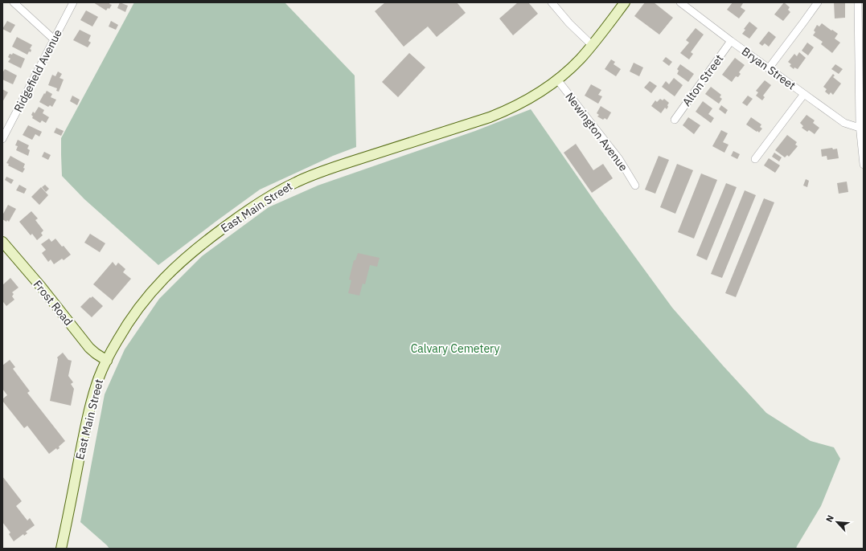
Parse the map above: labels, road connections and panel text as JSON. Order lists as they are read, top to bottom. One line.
{"streets":{"main road":["East Main Street","Frost Road"],"street":["Bryan Street","Ridgefield Avenue","Alton Street","Newington Avenue"]},"crossings":[["Bryan Street","Alton Street"],["Newington Avenue","East Main Street"],["East Main Street","Frost Road"]],"parks":["Calvary Cemetery"],"north":"top left"}
